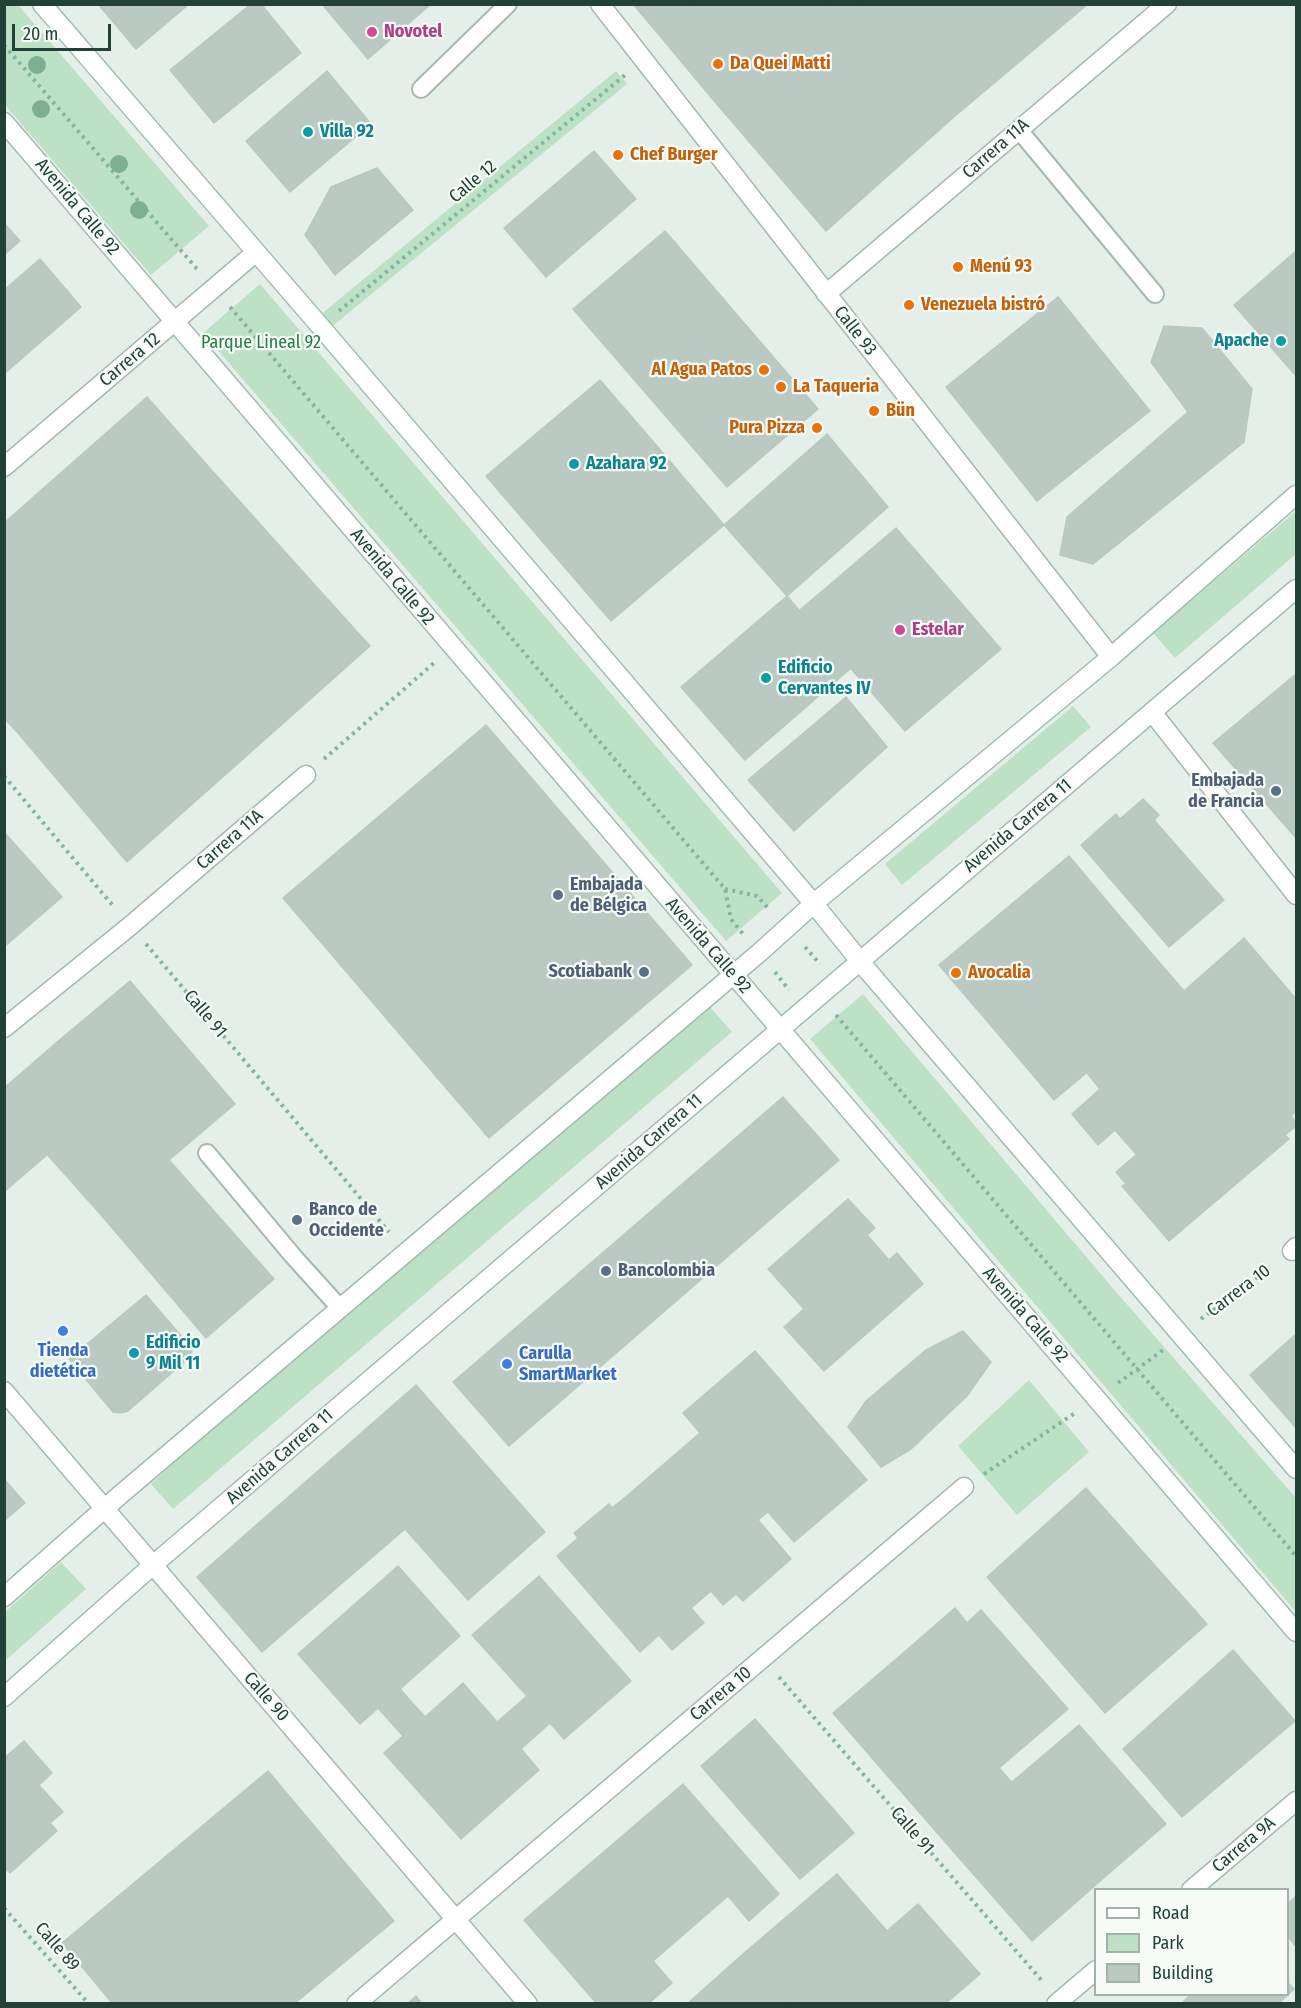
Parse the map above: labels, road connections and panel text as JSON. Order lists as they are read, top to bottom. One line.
{"streets":{"main road":["Carrera 11A","Avenida Calle 92","Calle 93","Carrera 12","Avenida Carrera 11","Carrera 10","Calle 90","Carrera 9A"],"path":["Calle 12","Calle 91","Calle 89"]},"crossings":[["Carrera 11A","Calle 93"],["Carrera 11A","Calle 91"],["Calle 12","Calle 93"],["Avenida Calle 92","Carrera 12"],["Avenida Calle 92","Avenida Carrera 11"],["Avenida Carrera 11","Calle 90"],["Calle 91","Carrera 10"],["Carrera 10","Calle 90"]],"parks":["Parque Lineal 92"],"places":["Novotel","Da Quei Matti","Villa 92","Chef Burger","Menú 93","Venezuela bistró","Apache","Al Agua Patos","La Taqueria","Bün","Pura Pizza","Azahara 92","Estelar","Edificio Cervantes IV","Embajada de Francia","Embajada de Bélgica","Scotiabank","Avocalia","Banco de Occidente","Bancolombia","Tienda dietética","Edificio 9 Mil 11","Carulla SmartMarket"],"legend":["Road","Park","Building"],"scale_bar":"20 m"}
